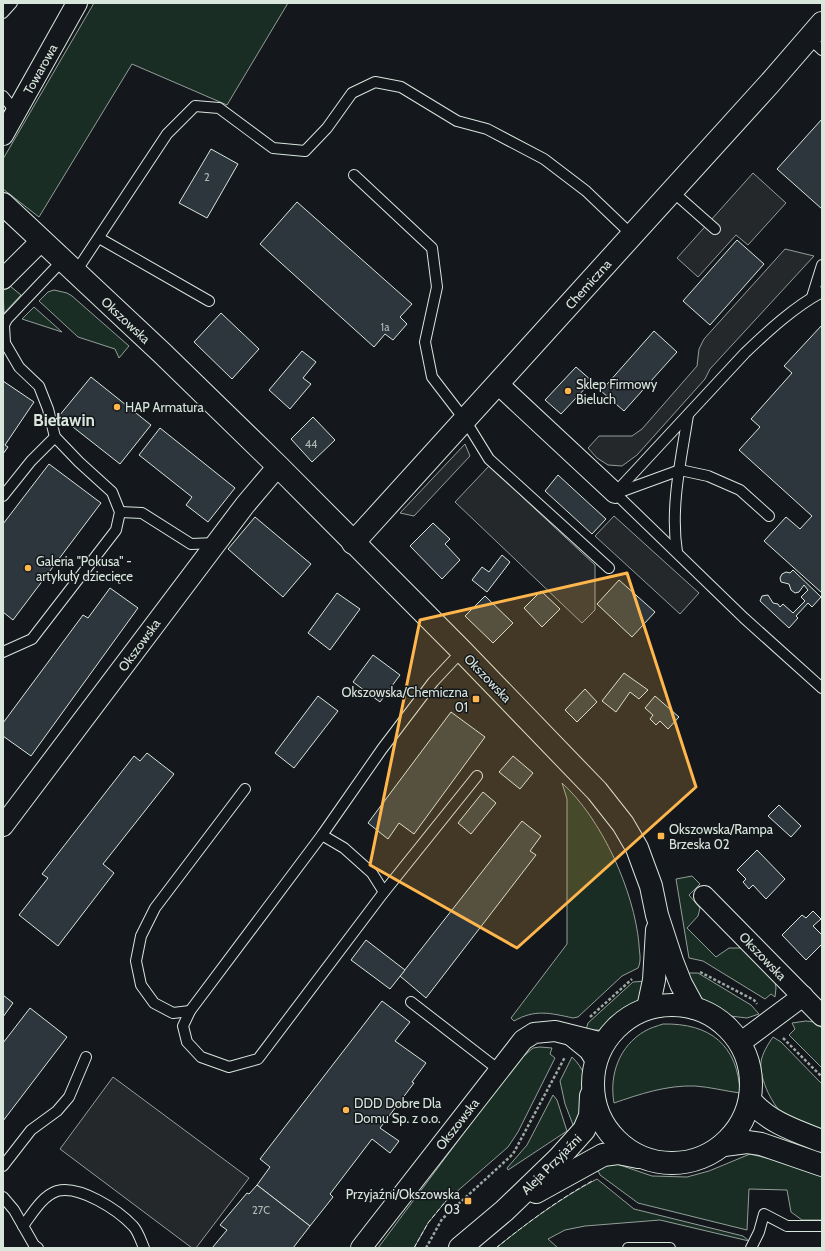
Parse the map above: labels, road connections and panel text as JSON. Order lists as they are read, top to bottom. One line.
{"streets":{"main road":["Chemiczna","Okszowska","Aleja Przyjaźni"],"street":["Towarowa"]},"crossings":[["Chemiczna","Okszowska"],["Okszowska","Aleja Przyjaźni"]],"districts":["Bieławin"],"places":{"other":["Sklep Firmowy Bieluch","HAP Armatura","Galeria \"Pokusa\" - artykuły dziecięce","DDD Dobre Dla Domu Sp. z o.o."],"transit":["Okszowska/Chemiczna 01","Okszowska/Rampa Brzeska 02","Przyjaźni/Okszowska 03"]},"house_numbers":["2","1a","44","27C"]}
